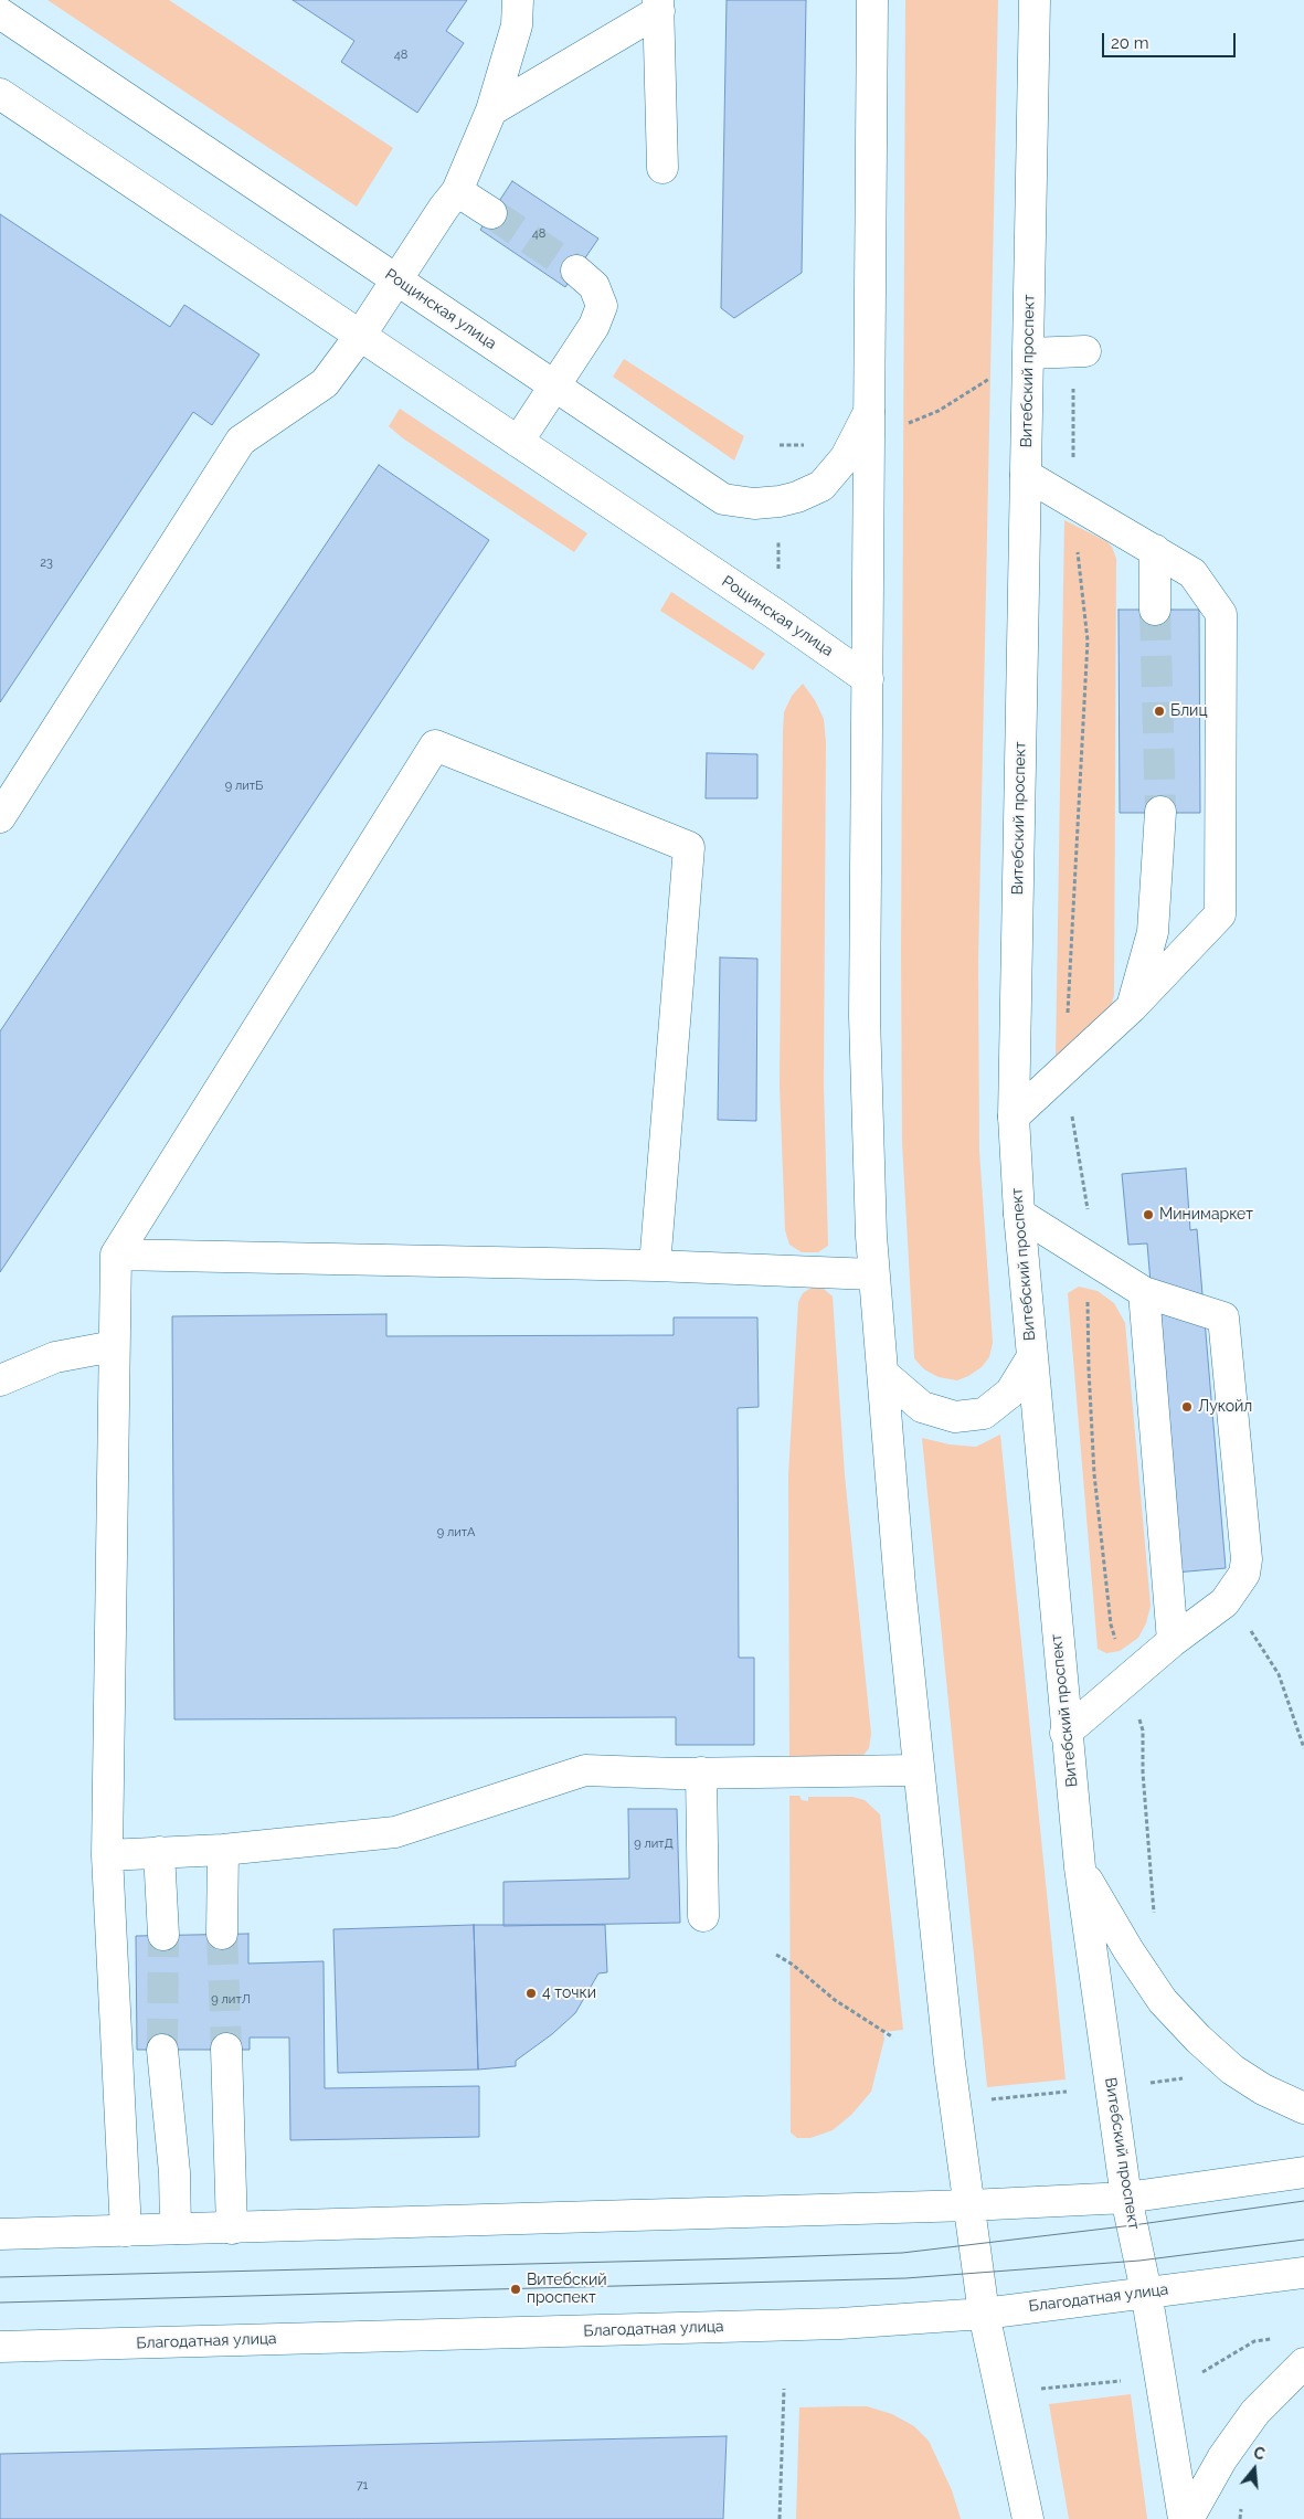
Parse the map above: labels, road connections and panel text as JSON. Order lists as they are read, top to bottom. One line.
{"streets":{"main road":["Рощинская улица","Витебский проспект","Благодатная улица"]},"crossings":[["Витебский проспект","Благодатная улица"]],"places":["Блиц","Минимаркет","Лукойл","4 точки","Витебский проспект"],"house_numbers":["48","48","23","9 литБ","9 литА","9 литД","9 литЛ","71"],"scale_bar":"20 m","north":"top"}
